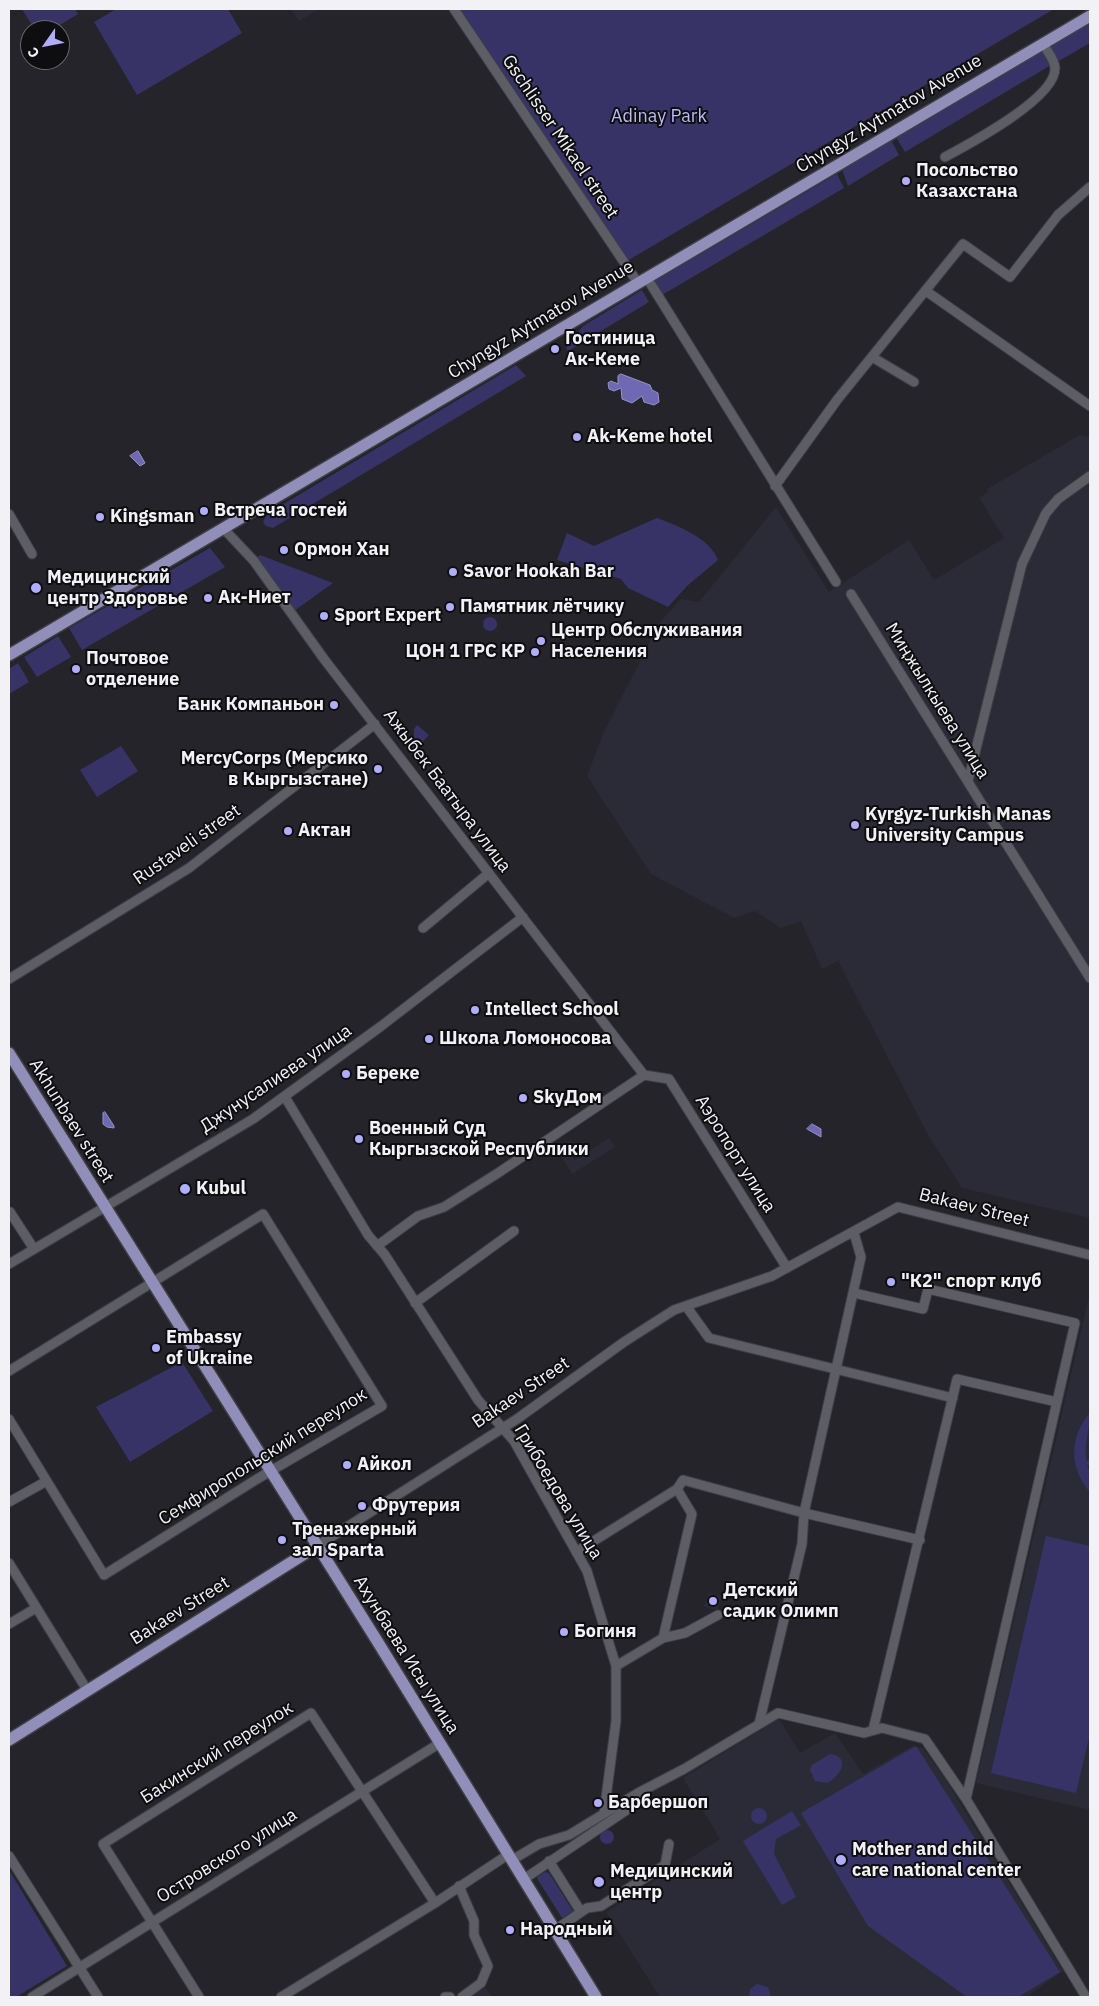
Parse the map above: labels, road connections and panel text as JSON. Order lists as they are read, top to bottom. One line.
{"streets":{"main road":["Chyngyz Aytmatov Avenue","Akhunbaev street","Bakaev Street","Ахунбаева Исы улица"],"street":["Gschlisser Mikael street","Миңжылкыева улица","Ажыбек Баатыра улица","Rustaveli street","Джунусалиева улица","Аэропорт улица","Семфиропольский переулок","Грибоедова улица","Бакинский переулок","Островского улица"]},"crossings":[["Chyngyz Aytmatov Avenue","Gschlisser Mikael street"],["Chyngyz Aytmatov Avenue","Ажыбек Баатыра улица"],["Ажыбек Баатыра улица","Rustaveli street"],["Ажыбек Баатыра улица","Джунусалиева улица"],["Ажыбек Баатыра улица","Аэропорт улица"],["Джунусалиева улица","Akhunbaev street"],["Джунусалиева улица","Грибоедова улица"],["Джунусалиева улица","Ахунбаева Исы улица"],["Akhunbaev street","Ахунбаева Исы улица"],["Аэропорт улица","Bakaev Street"],["Bakaev Street","Грибоедова улица"],["Bakaev Street","Ахунбаева Исы улица"],["Семфиропольский переулок","Ахунбаева Исы улица"],["Ахунбаева Исы улица","Островского улица"],["Бакинский переулок","Островского улица"]],"parks":["Adinay Park"],"places":["Посольство Казахстана","Гостиница Ак-Кеме","Ak-Keme hotel","Встреча гостей","Kingsman","Ормон Хан","Savor Hookah Bar","Медицинский центр Здоровье","Ак-Ниет","Памятник лётчику","Sport Expert","Центр Обслуживания Населения","ЦОН 1 ГРС КР","Почтовое отделение","Банк Компаньон","MercyCorps (Мерсико в Кыргызстане)","Kyrgyz-Turkish Manas University Campus","Актан","Intellect School","Школа Ломоносова","Береке","SkyДом","Военный Суд Кыргызской Республики","Kubul","\"К2\" спорт клуб","Embassy of Ukraine","Айкол","Фрутерия","Тренажерный зал Sparta","Детский садик Олимп","Богиня","Барбершоп","Mother and child care national center","Медицинский центр","Народный"],"north":"bottom left"}
